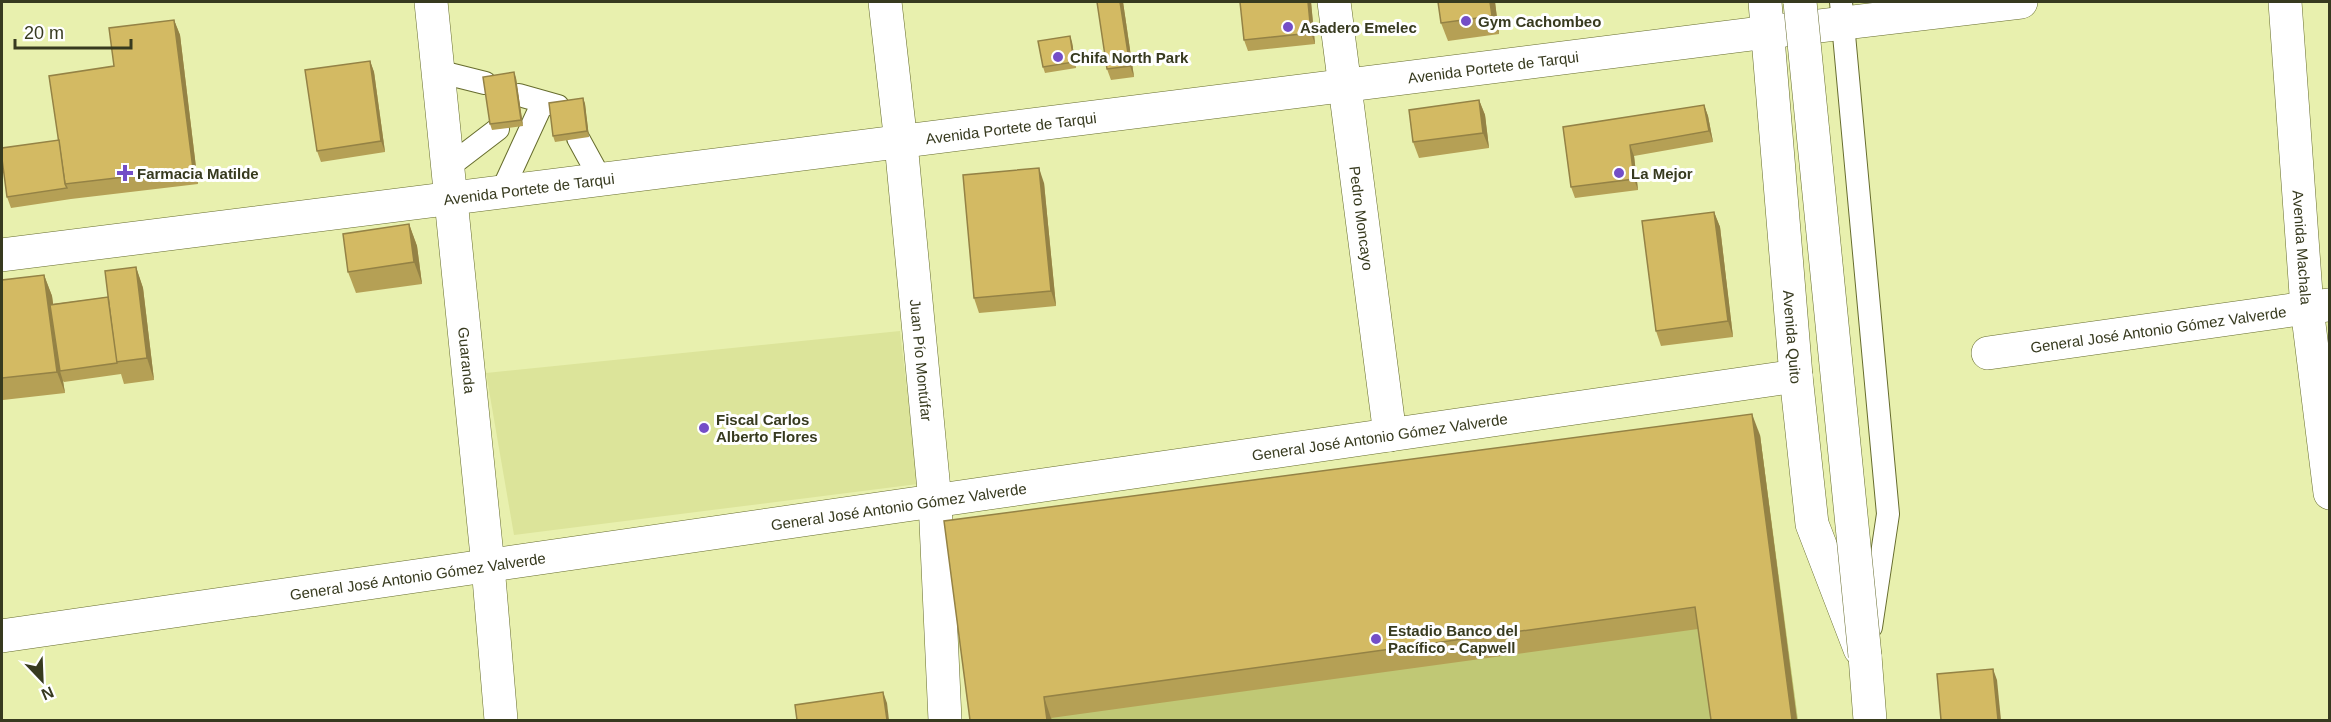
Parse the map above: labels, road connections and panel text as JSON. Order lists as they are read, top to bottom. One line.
{"streets":{"street":["Avenida Portete de Tarqui","Pedro Moncayo","Avenida Machala","General José Antonio Gómez Valverde","Avenida Quito","Juan Pío Montúfar","Guaranda"]},"crossings":[["Avenida Portete de Tarqui","Pedro Moncayo"],["Avenida Portete de Tarqui","Avenida Quito"],["Avenida Portete de Tarqui","Juan Pío Montúfar"],["Avenida Portete de Tarqui","Guaranda"],["Pedro Moncayo","General José Antonio Gómez Valverde"],["Avenida Machala","General José Antonio Gómez Valverde"],["General José Antonio Gómez Valverde","Avenida Quito"],["General José Antonio Gómez Valverde","Juan Pío Montúfar"],["General José Antonio Gómez Valverde","Guaranda"]],"places":{"other":["Gym Cachombeo","Asadero Emelec","Chifa North Park","La Mejor","Fiscal Carlos Alberto Flores","Estadio Banco del Pacífico - Capwell"],"health":["Farmacia Matilde"]},"scale_bar":"20 m","north":"bottom right"}
